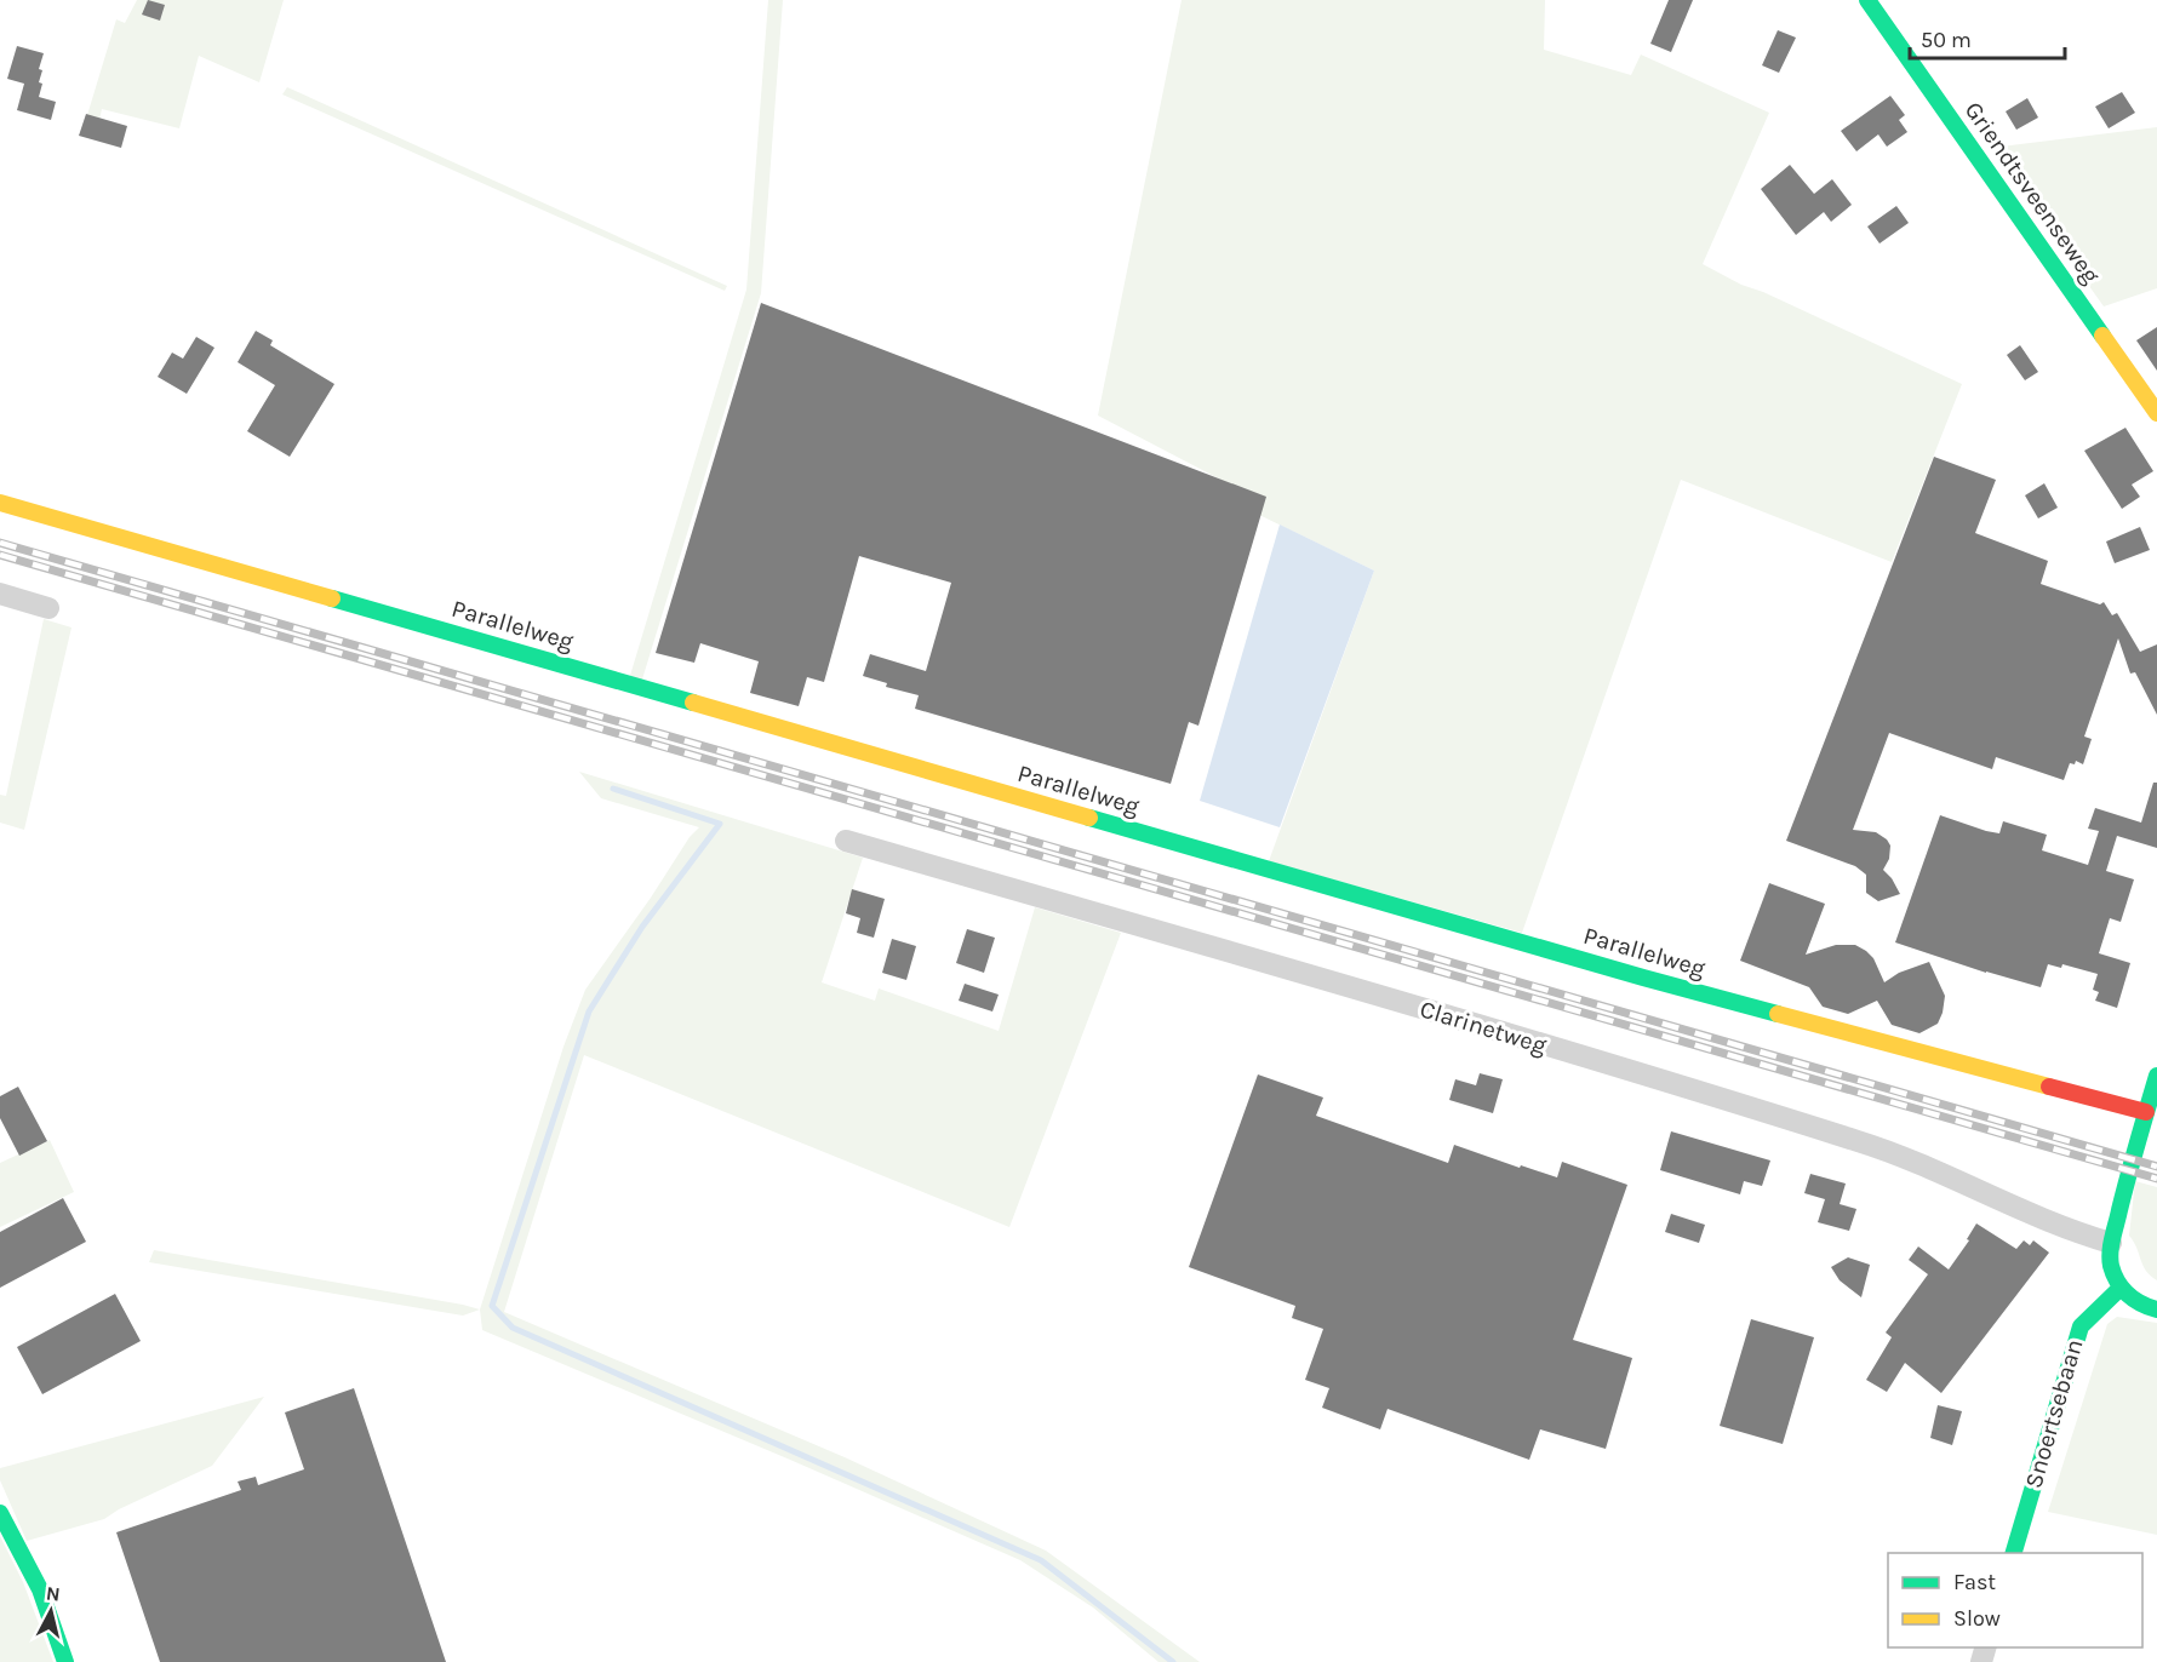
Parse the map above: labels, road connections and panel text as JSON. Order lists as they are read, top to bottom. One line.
{"streets":{"street":["Griendtsveenseweg","Parallelweg","Clarinetweg","Snoertsebaan"]},"legend":["Fast","Slow"],"scale_bar":"50 m","north":"top"}
